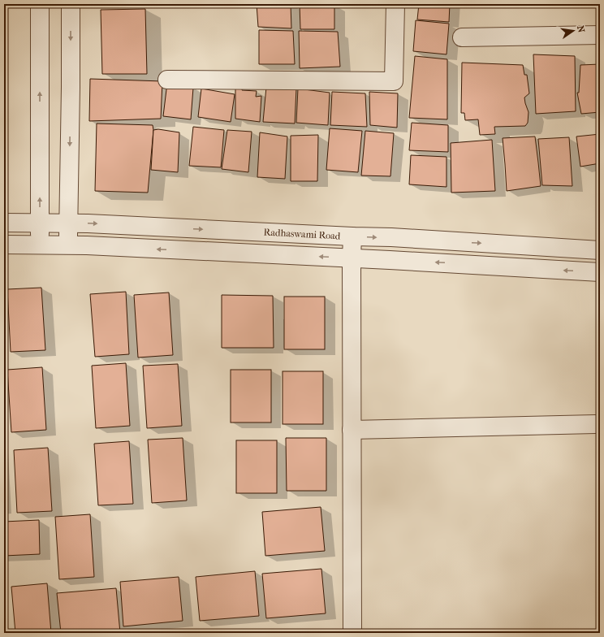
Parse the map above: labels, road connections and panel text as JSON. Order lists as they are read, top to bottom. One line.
{"streets":{"street":["Radhaswami Road"]},"north":"right"}
